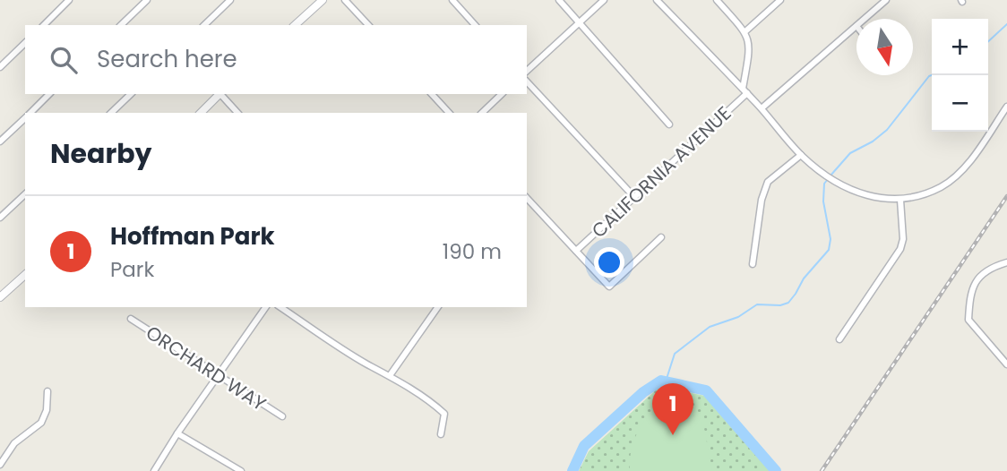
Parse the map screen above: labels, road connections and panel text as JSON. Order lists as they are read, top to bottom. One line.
{"streets":{"street":["CALIFORNIA AVENUE","ORCHARD WAY"]},"north":"bottom","page":{"map_buttons":["+","−"],"search":"Search here","heading":"Nearby","list":[{"mark":"1","name":"Hoffman Park","note":"Park","value":"190 m"}],"pins":"1"}}
